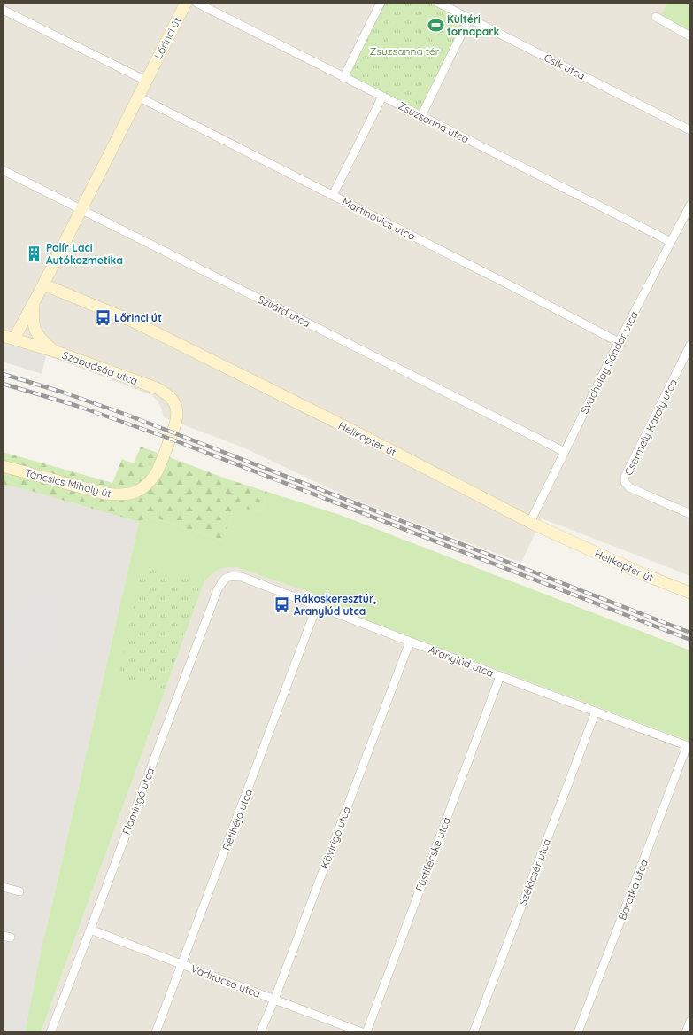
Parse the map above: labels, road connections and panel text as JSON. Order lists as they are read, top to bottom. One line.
{"streets":{"street":["Lőrinci út","Csík utca","Zsuzsanna utca","Martinovics utca","Szilárd utca","Svachulay Sándor utca","Szabadság utca","Csermely Károly utca","Helikopter út","Táncsics Mihály út","Aranylúd utca","Flamingó utca","Rétihéja utca","Kövirigó utca","Füstifecske utca","Székicsér utca","Barátka utca","Vadkacsa utca"]},"crossings":[["Lőrinci út","Martinovics utca"],["Lőrinci út","Szilárd utca"],["Lőrinci út","Szabadság utca"],["Lőrinci út","Helikopter út"],["Zsuzsanna utca","Svachulay Sándor utca"],["Martinovics utca","Svachulay Sándor utca"],["Szilárd utca","Svachulay Sándor utca"],["Svachulay Sándor utca","Helikopter út"],["Szabadság utca","Táncsics Mihály út"],["Aranylúd utca","Flamingó utca"],["Aranylúd utca","Rétihéja utca"],["Aranylúd utca","Kövirigó utca"],["Aranylúd utca","Füstifecske utca"],["Aranylúd utca","Székicsér utca"],["Aranylúd utca","Barátka utca"],["Flamingó utca","Vadkacsa utca"],["Rétihéja utca","Vadkacsa utca"],["Kövirigó utca","Vadkacsa utca"]],"parks":["Zsuzsanna tér"],"places":{"sports":["Kültéri tornapark"],"building":["Polír Laci Autókozmetika"],"bus stop":["Lőrinci út","Rákoskeresztúr, Aranylúd utca"]}}
